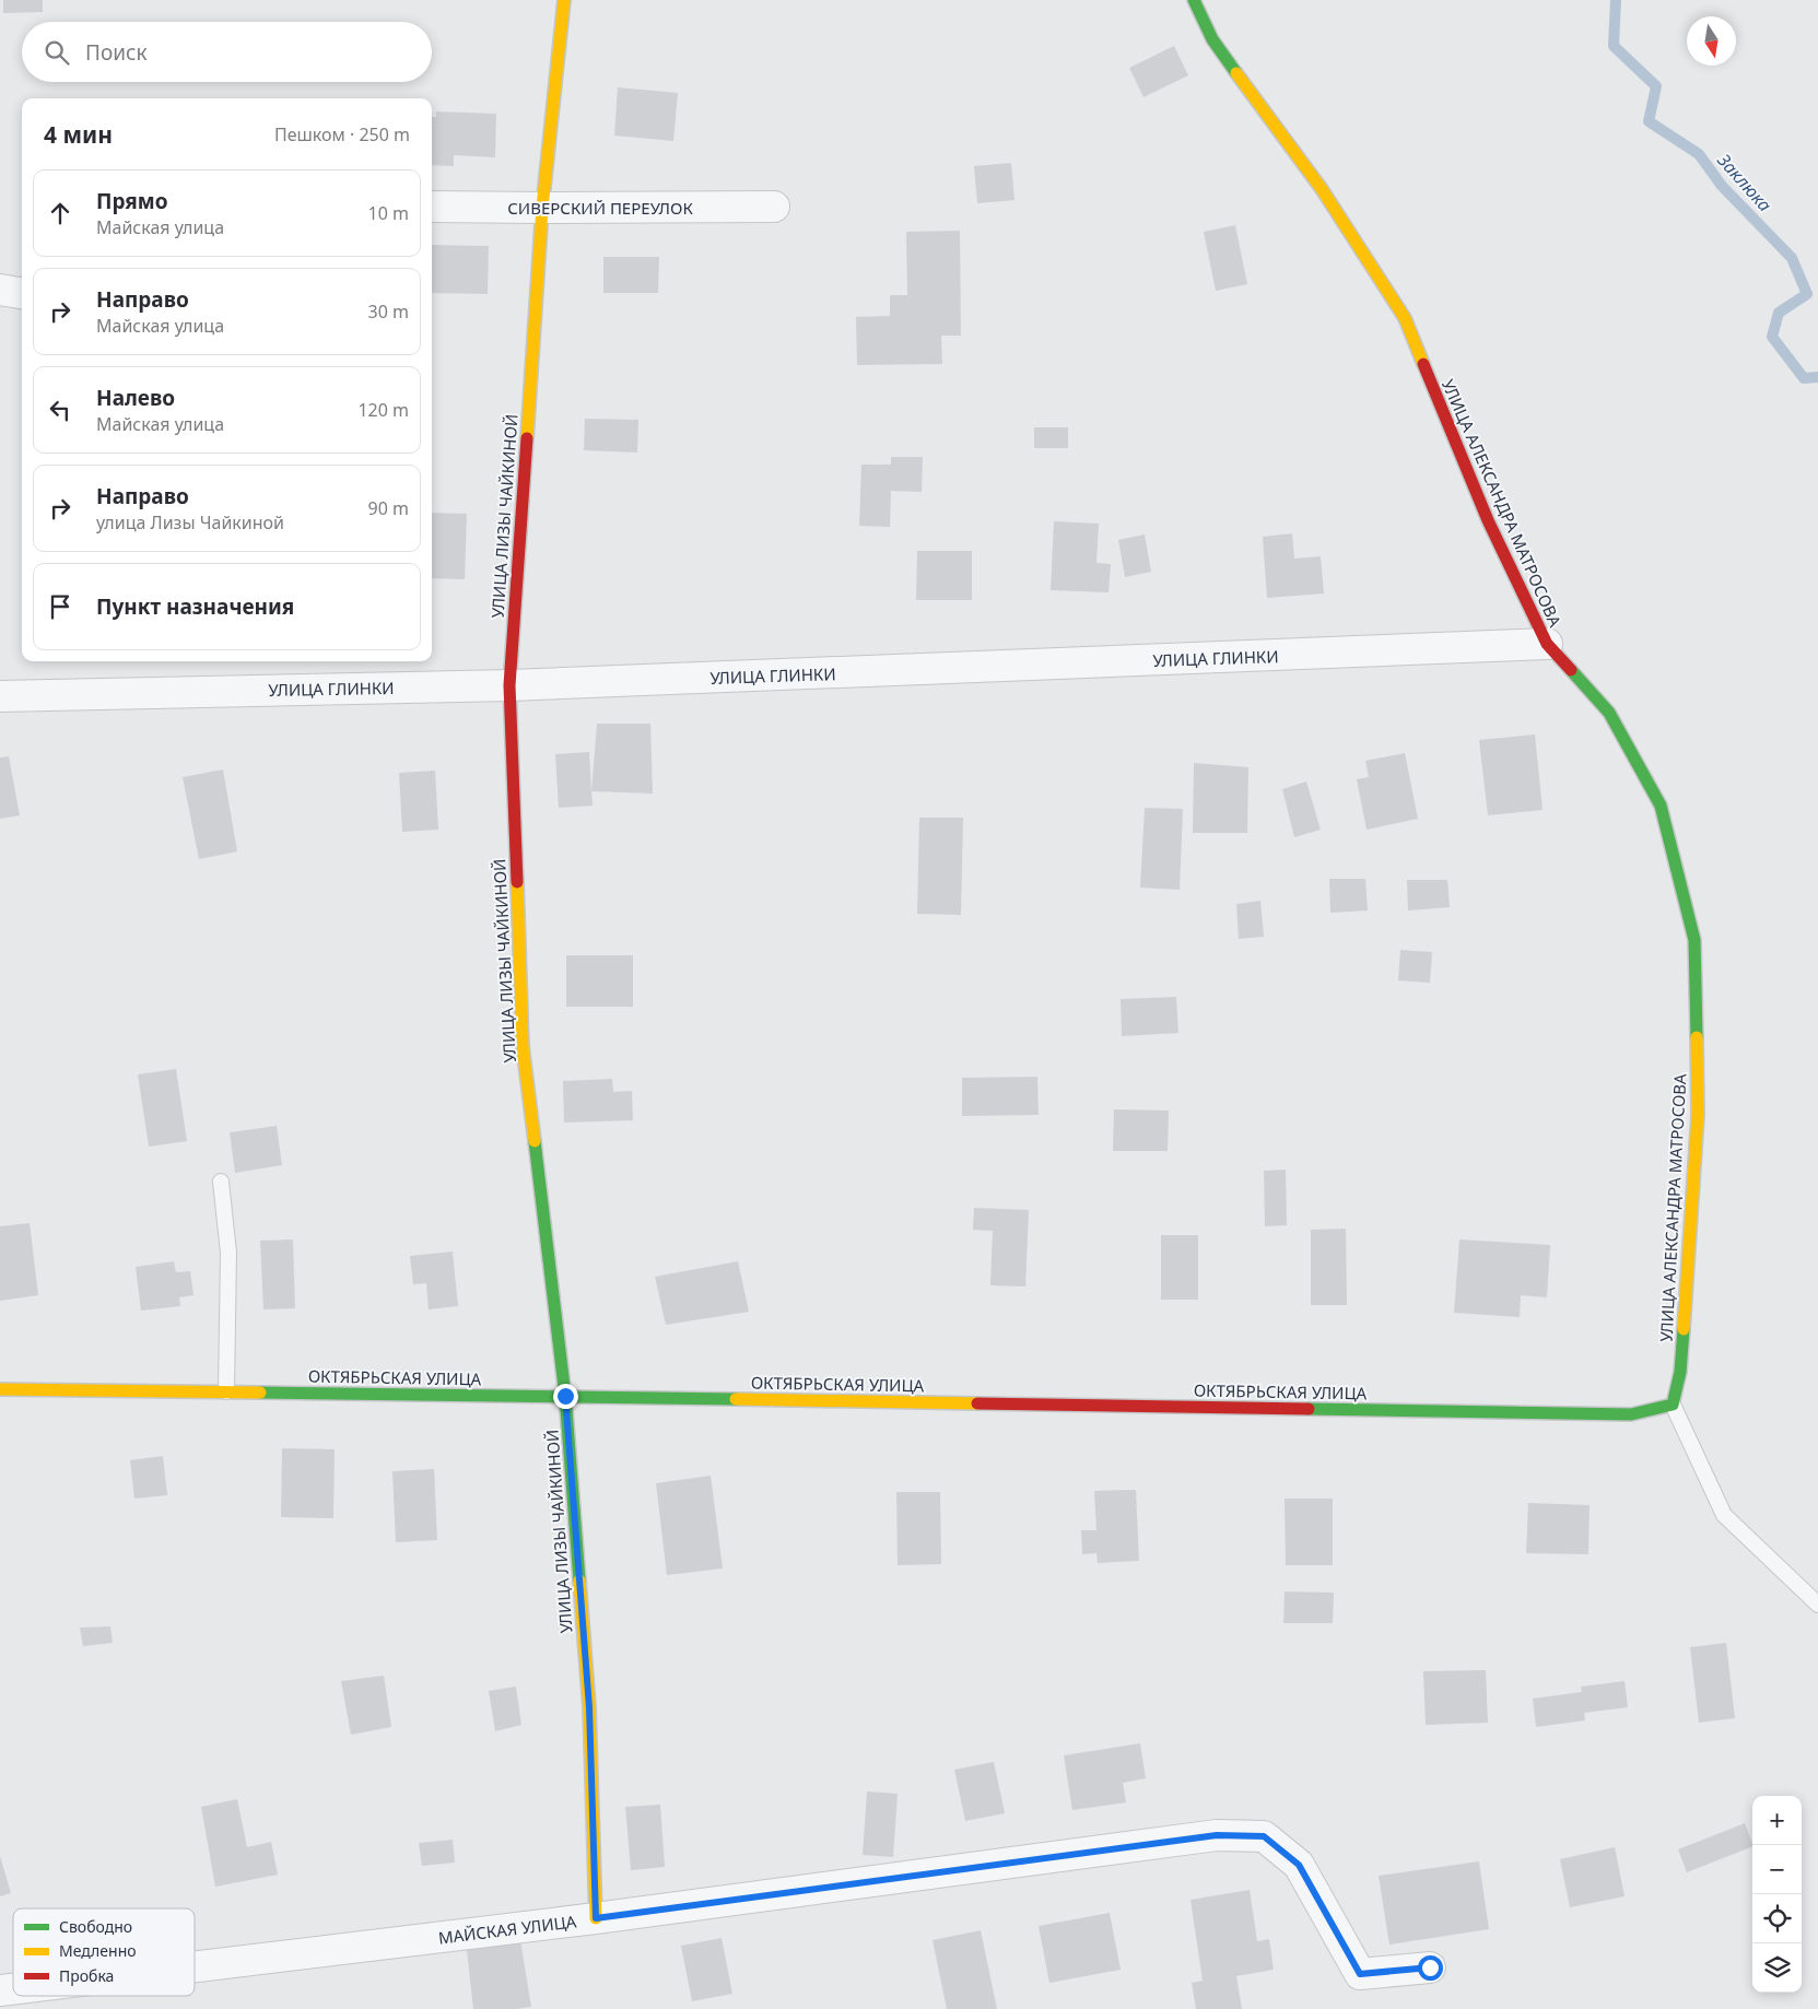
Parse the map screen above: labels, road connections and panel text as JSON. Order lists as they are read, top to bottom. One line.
{"streets":{"street":["СИВЕРСКИЙ ПЕРЕУЛОК","УЛИЦА АЛЕКСАНДРА МАТРОСОВА","УЛИЦА ЛИЗЫ ЧАЙКИНОЙ","УЛИЦА ГЛИНКИ","ОКТЯБРЬСКАЯ УЛИЦА","МАЙСКАЯ УЛИЦА"]},"crossings":[["СИВЕРСКИЙ ПЕРЕУЛОК","УЛИЦА ЛИЗЫ ЧАЙКИНОЙ"],["УЛИЦА АЛЕКСАНДРА МАТРОСОВА","УЛИЦА ГЛИНКИ"],["УЛИЦА АЛЕКСАНДРА МАТРОСОВА","ОКТЯБРЬСКАЯ УЛИЦА"],["УЛИЦА ЛИЗЫ ЧАЙКИНОЙ","УЛИЦА ГЛИНКИ"],["УЛИЦА ЛИЗЫ ЧАЙКИНОЙ","ОКТЯБРЬСКАЯ УЛИЦА"],["УЛИЦА ЛИЗЫ ЧАЙКИНОЙ","МАЙСКАЯ УЛИЦА"]],"water":["Заклюка"],"legend":["Свободно","Медленно","Пробка"],"north":"bottom","page":{"search":"Поиск","heading":["4 мин","Пешком · 250 m"],"list":[["Прямо","Майская улица","10 m"],["Направо","Майская улица","30 m"],["Налево","Майская улица","120 m"],["Направо","улица Лизы Чайкиной","90 m"],"Пункт назначения"],"map_buttons":["+","−"]}}
